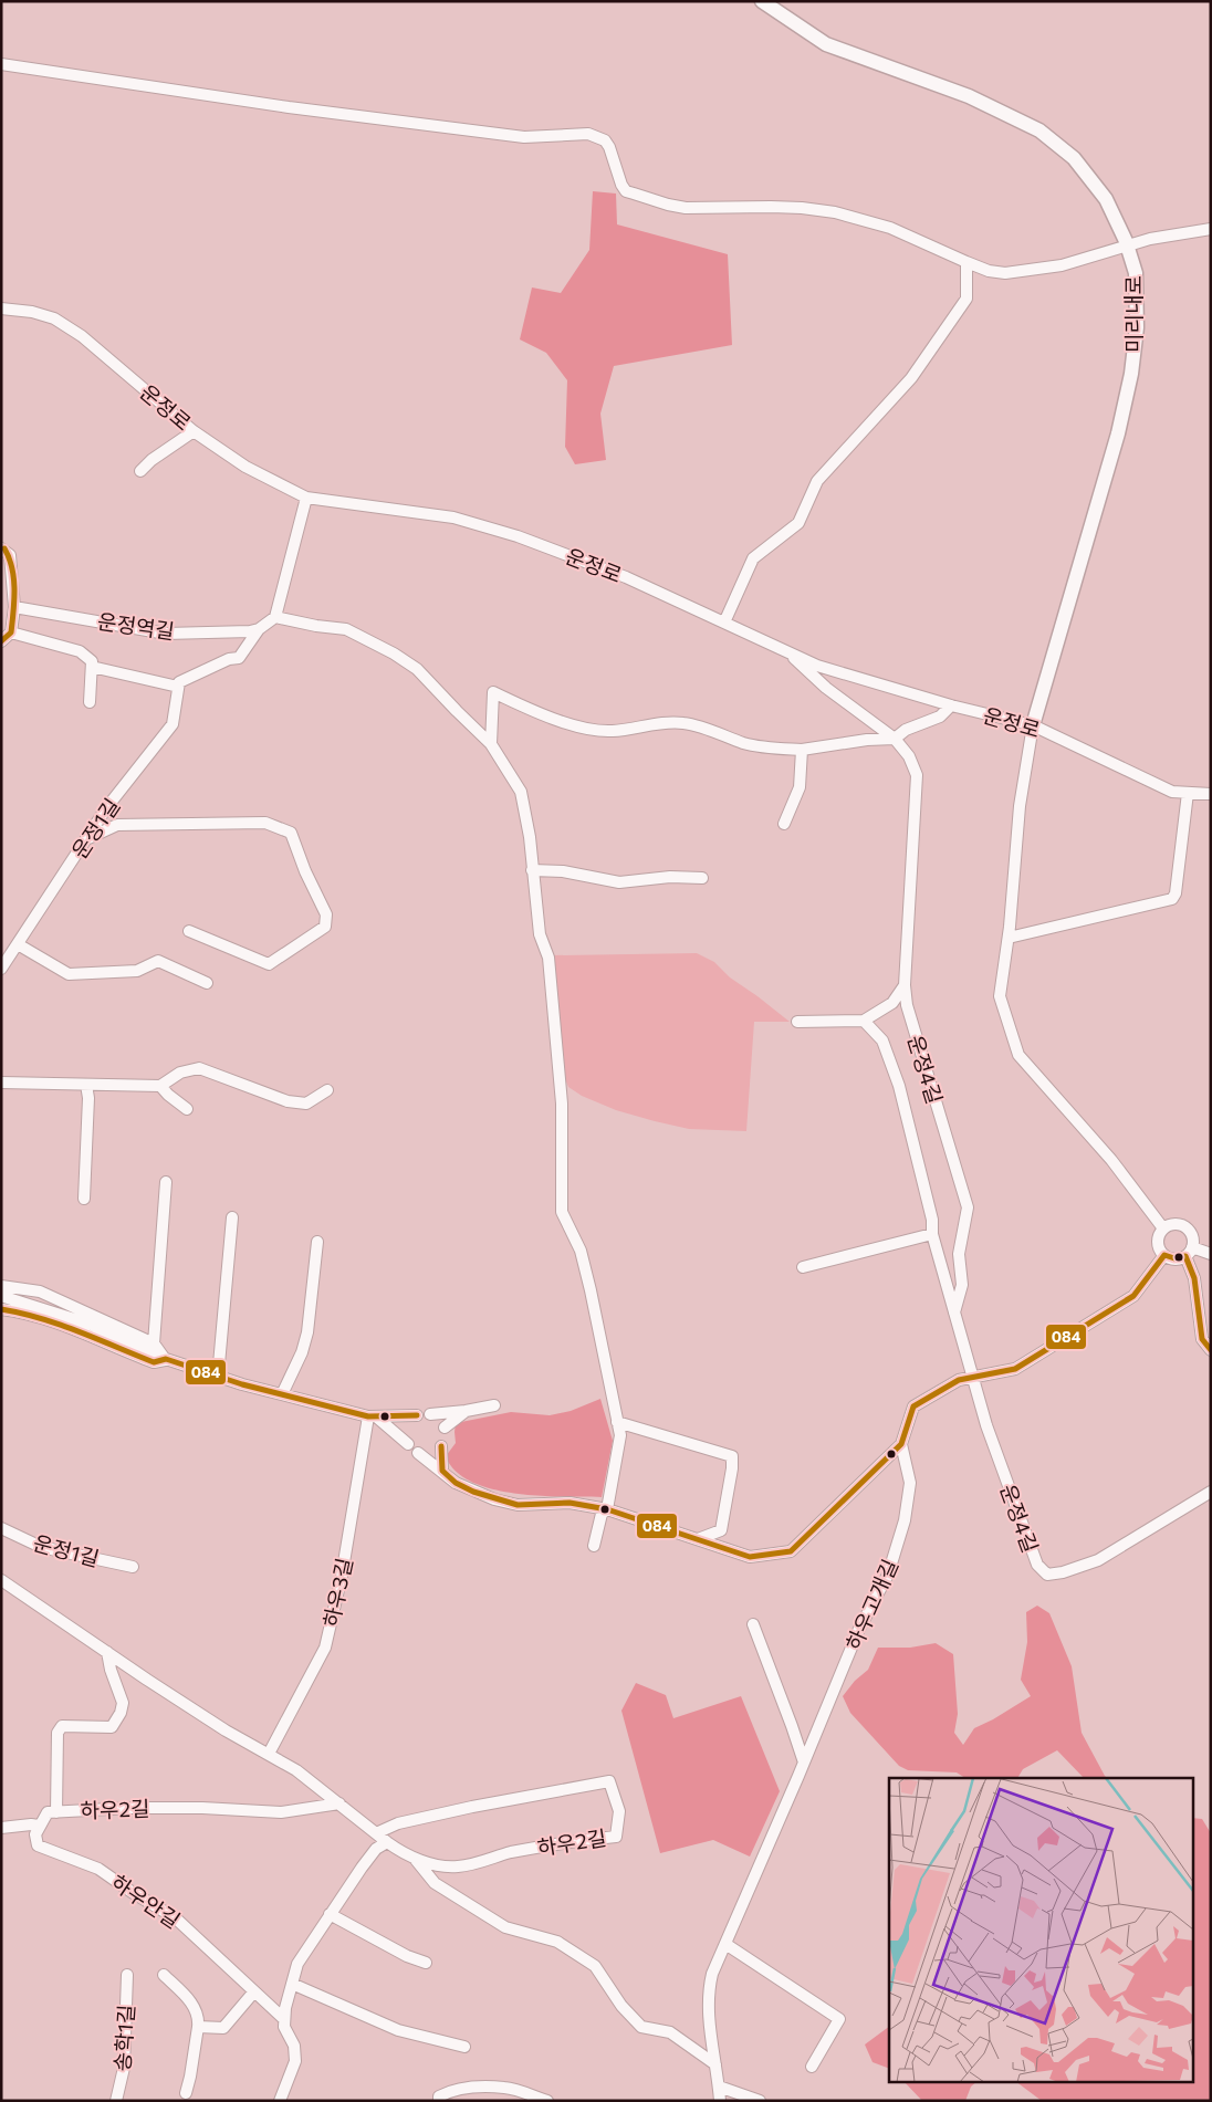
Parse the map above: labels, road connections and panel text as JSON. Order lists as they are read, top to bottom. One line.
{"streets":{"street":["미리내로","운정로","운정역길","운정1길","운정4길","하우3길","하우고개길","하우2길","하우안길","송학1길"]},"crossings":[["미리내로","운정로"],["운정로","운정4길"],["하우3길","하우2길"],["하우2길","하우안길"]],"lines":["transit line 084"]}
